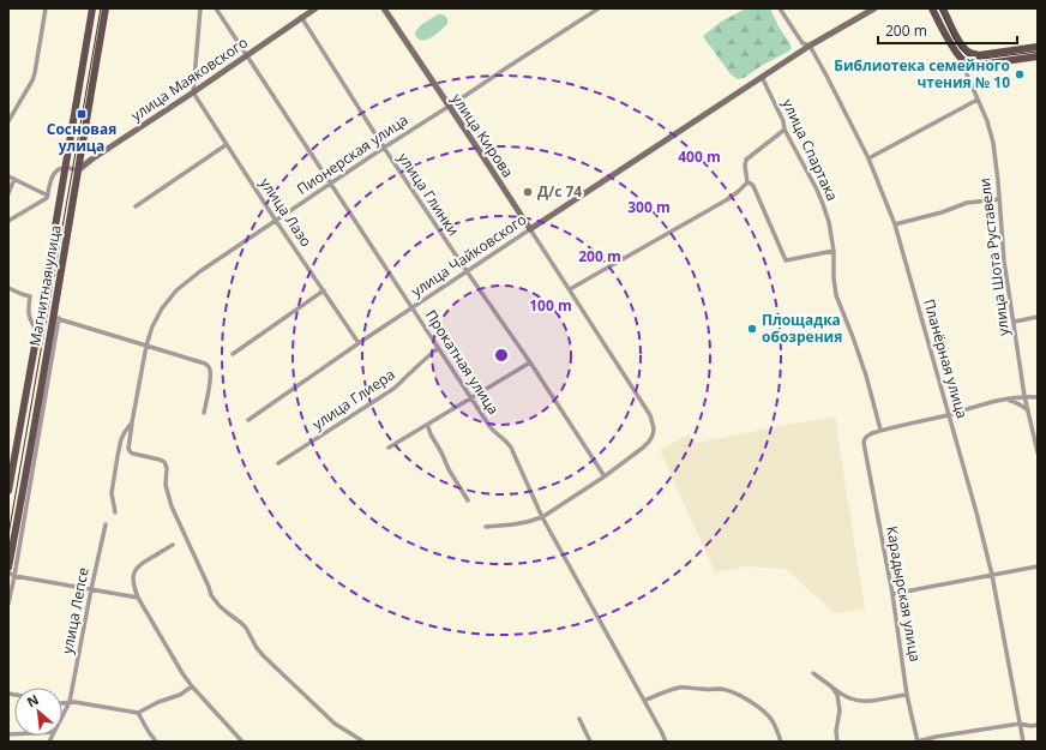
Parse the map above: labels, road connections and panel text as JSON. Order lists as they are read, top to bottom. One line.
{"streets":{"main road":["улица Маяковского","улица Кирова","улица Чайковского","Магнитная улица"],"street":["улица Спартака","Пионерская улица","улица Глинки","улица Лазо","улица Шота Руставели","Планёрная улица","Прокатная улица","улица Глиера","Карадырская улица","улица Лепсе"]},"crossings":[["улица Маяковского","улица Глинки"],["улица Маяковского","улица Лазо"],["улица Маяковского","Магнитная улица"],["улица Маяковского","Прокатная улица"],["улица Кирова","Пионерская улица"],["улица Кирова","улица Глинки"],["улица Кирова","улица Чайковского"],["улица Спартака","улица Чайковского"],["улица Спартака","Карадырская улица"],["Пионерская улица","улица Глинки"],["Пионерская улица","улица Лазо"],["Пионерская улица","Прокатная улица"],["улица Глинки","улица Чайковского"],["улица Лазо","улица Чайковского"],["улица Чайковского","Планёрная улица"],["улица Чайковского","Прокатная улица"],["Прокатная улица","улица Глиера"]],"places":{"other":["Библиотека семейного чтения № 10","Д/с 74","Площадка обозрения"],"transit":["Сосновая улица"]},"scale_bar":"200 m","north":"top left","rings":["400 m","300 m","200 m","100 m"]}
